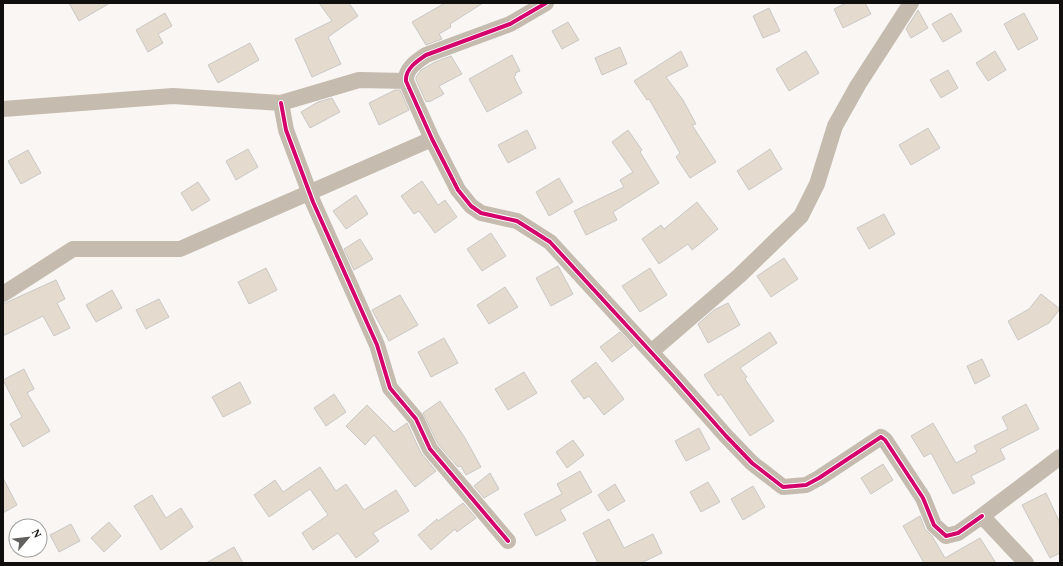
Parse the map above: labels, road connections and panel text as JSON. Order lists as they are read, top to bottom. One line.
{"north":"top right"}
